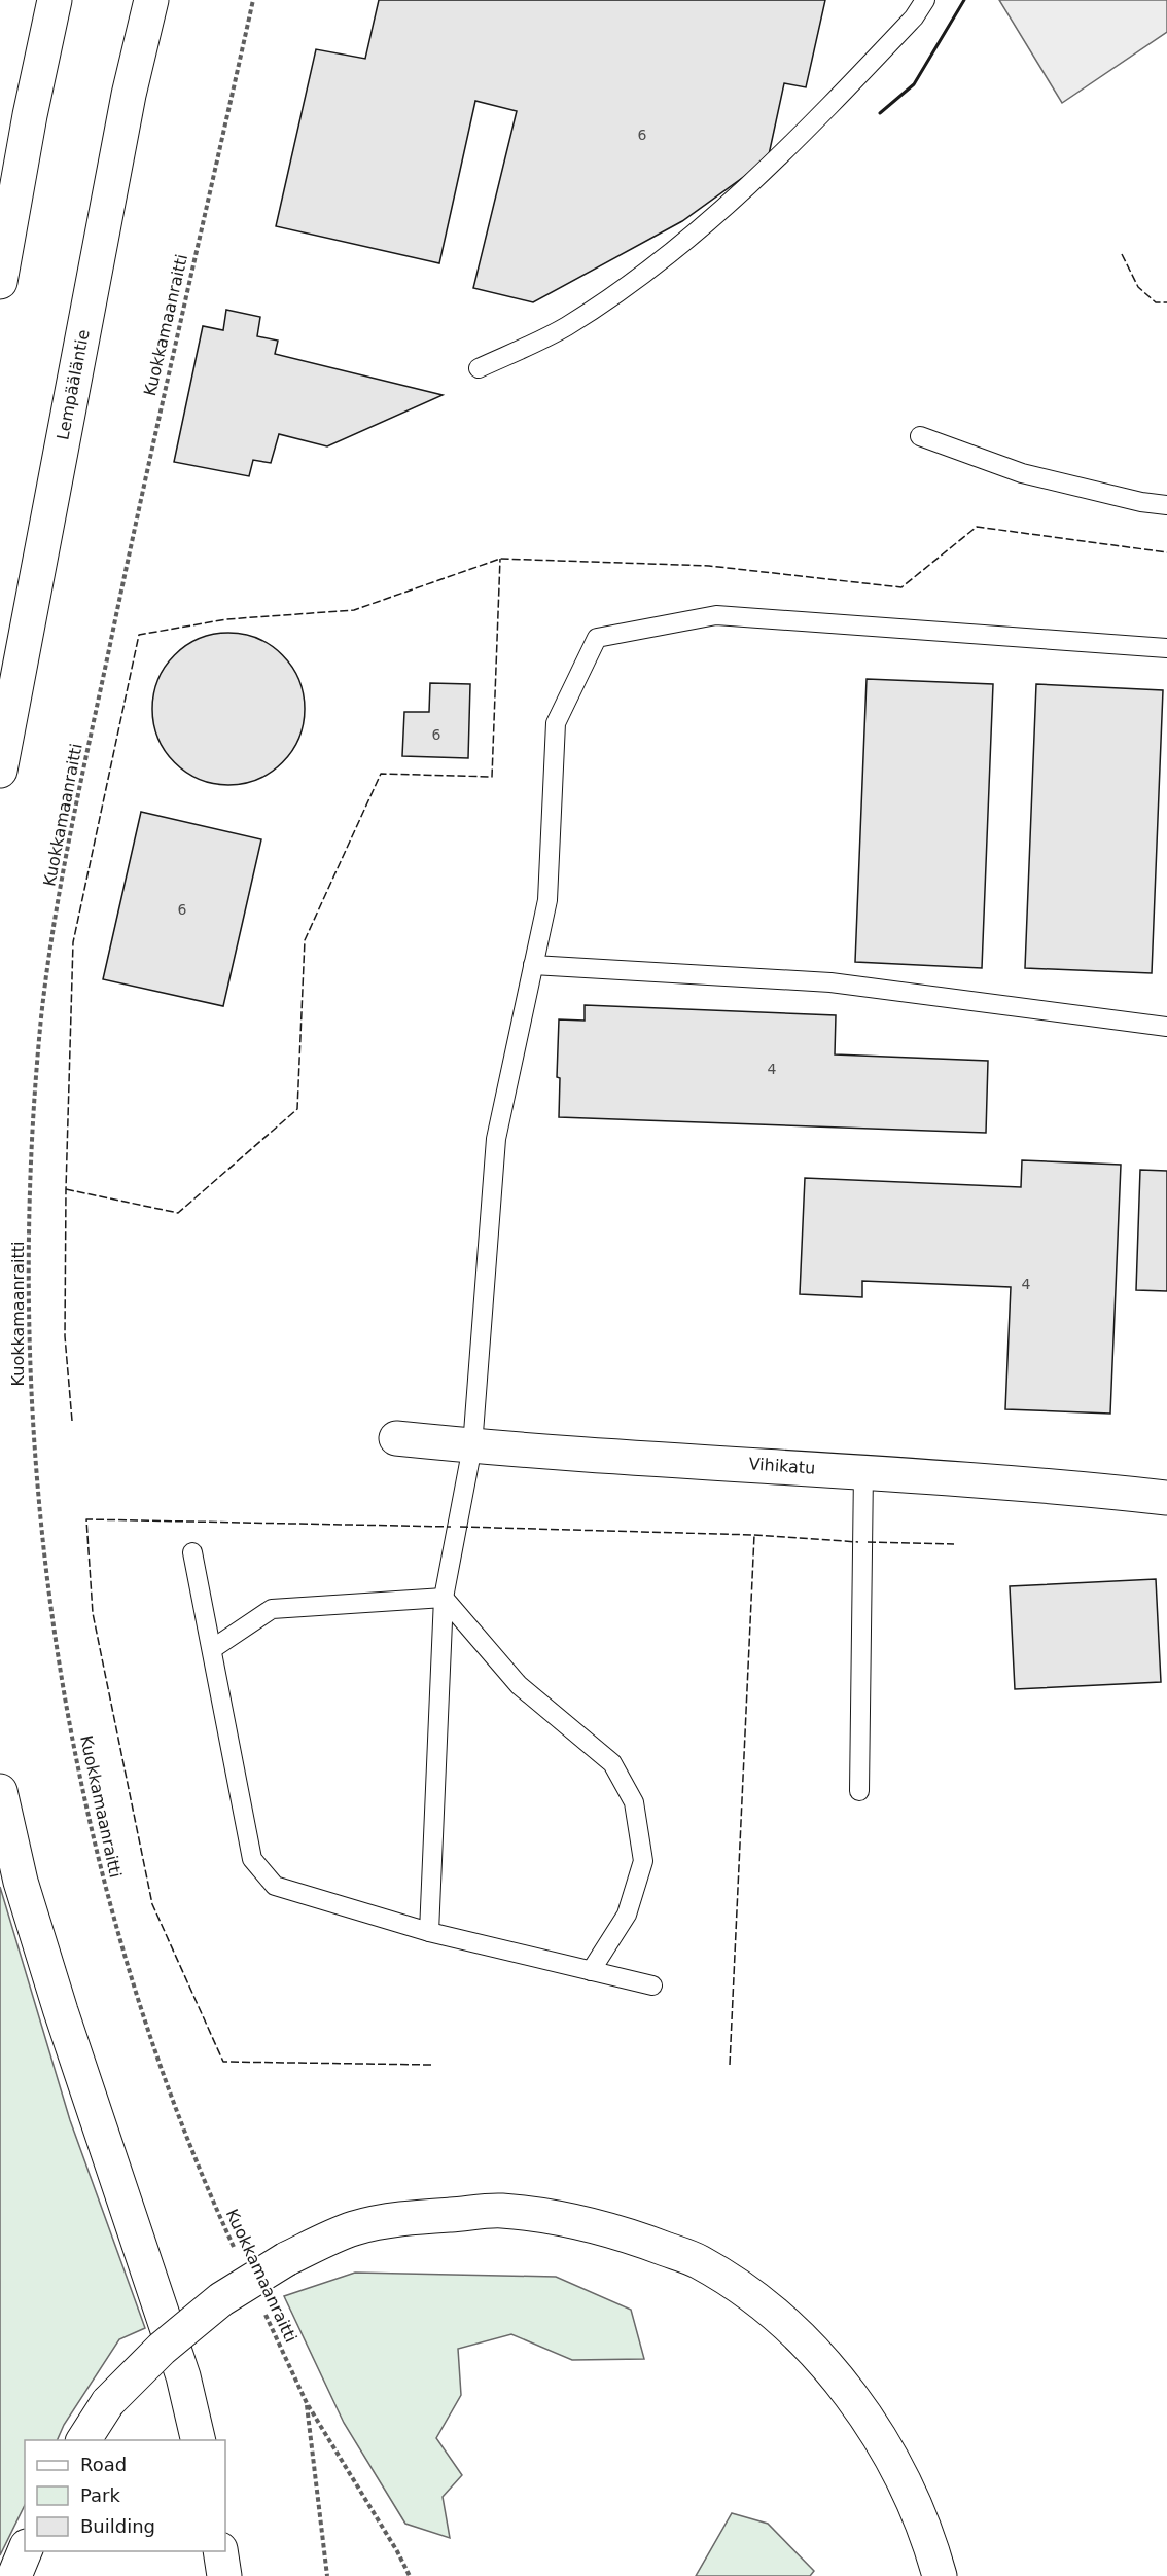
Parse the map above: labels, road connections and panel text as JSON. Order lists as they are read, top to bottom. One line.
{"streets":{"main road":["Lempääläntie","Vihikatu"],"path":["Kuokkamaanraitti"]},"house_numbers":["6","6","6","4","4"],"legend":["Road","Park","Building"]}
